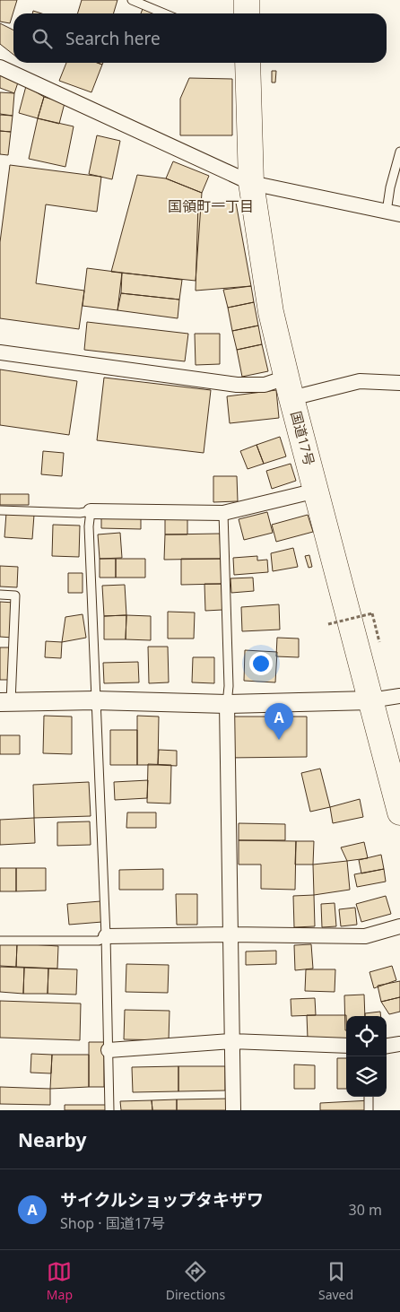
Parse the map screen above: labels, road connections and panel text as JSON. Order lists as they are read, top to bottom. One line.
{"streets":{"highway":["国道17号"]},"districts":["国領町一丁目"],"page":{"search":"Search here","pins":"A","heading":"Nearby","list":[{"mark":"A","name":"サイクルショップタキザワ","note":"Shop · 国道17号","value":"30 m"}],"nav":["Map","Directions","Saved"]}}
